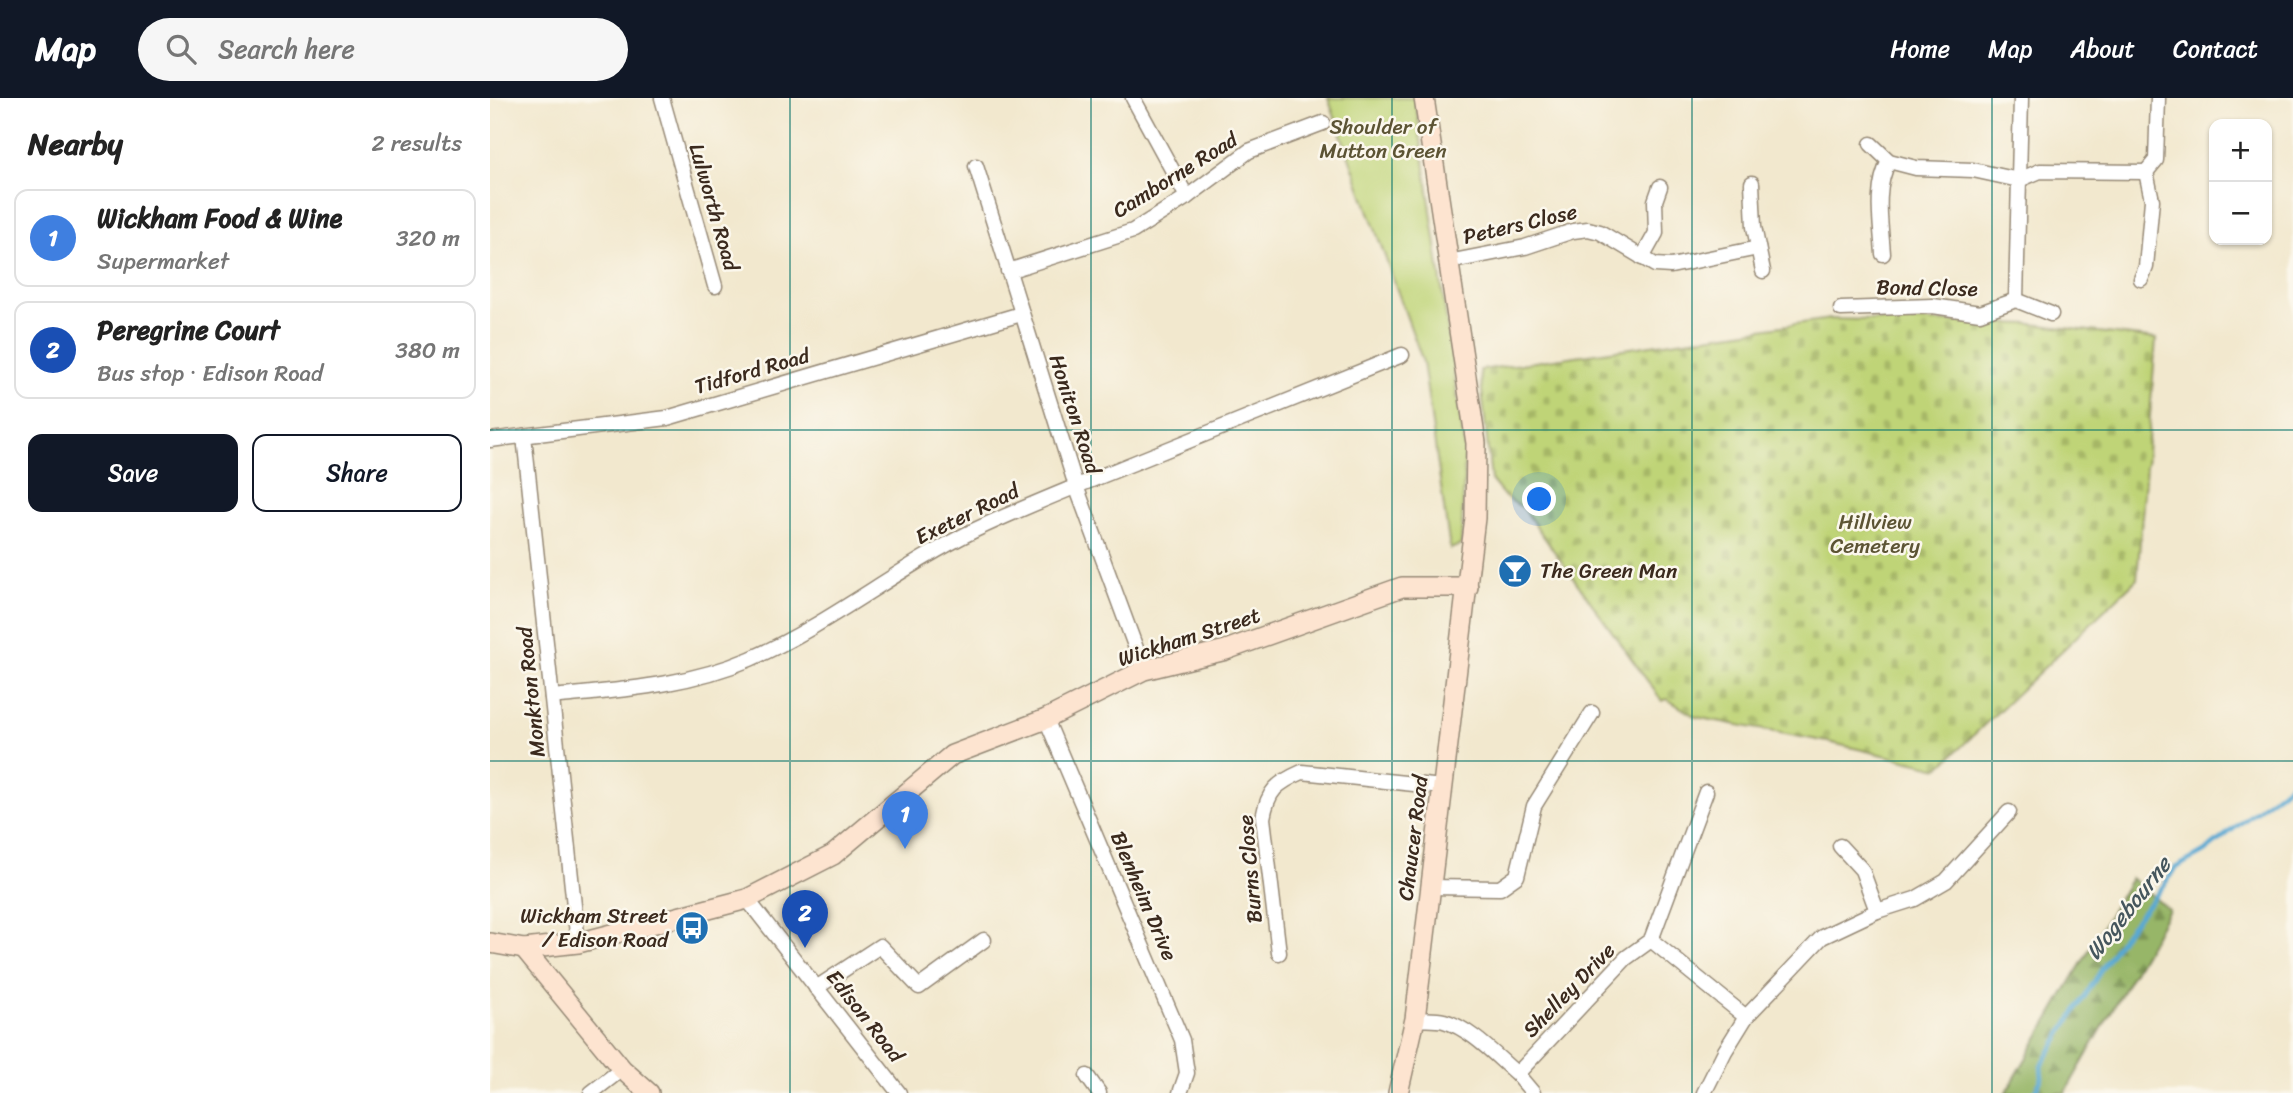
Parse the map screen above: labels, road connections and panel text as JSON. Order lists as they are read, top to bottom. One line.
{"streets":{"street":["Camborne Road","Lulworth Road","Peters Close","Bond Close","Tidford Road","Honiton Road","Exeter Road","Wickham Street","Monkton Road","Chaucer Road","Burns Close","Blenheim Drive","Shelley Drive","Edison Road"]},"crossings":[["Camborne Road","Honiton Road"],["Tidford Road","Honiton Road"],["Tidford Road","Monkton Road"],["Honiton Road","Exeter Road"],["Honiton Road","Wickham Street"],["Exeter Road","Monkton Road"],["Wickham Street","Monkton Road"],["Wickham Street","Chaucer Road"],["Wickham Street","Blenheim Drive"],["Wickham Street","Edison Road"],["Chaucer Road","Burns Close"]],"water":["Wogebourne"],"parks":["Shoulder of Mutton Green","Hillview Cemetery"],"places":{"bar":["The Green Man"],"bus stop":["Wickham Street / Edison Road"]},"page":{"header":"Map","search":"Search here","nav":["Home","Map","About","Contact"],"heading":["Nearby","2 results"],"map_buttons":["+","−"],"list":[{"mark":"1","name":"Wickham Food & Wine","note":"Supermarket","value":"320 m"},{"mark":"2","name":"Peregrine Court","note":"Bus stop · Edison Road","value":"380 m"}],"buttons":["Save","Share"],"pins":["1","2"]}}
